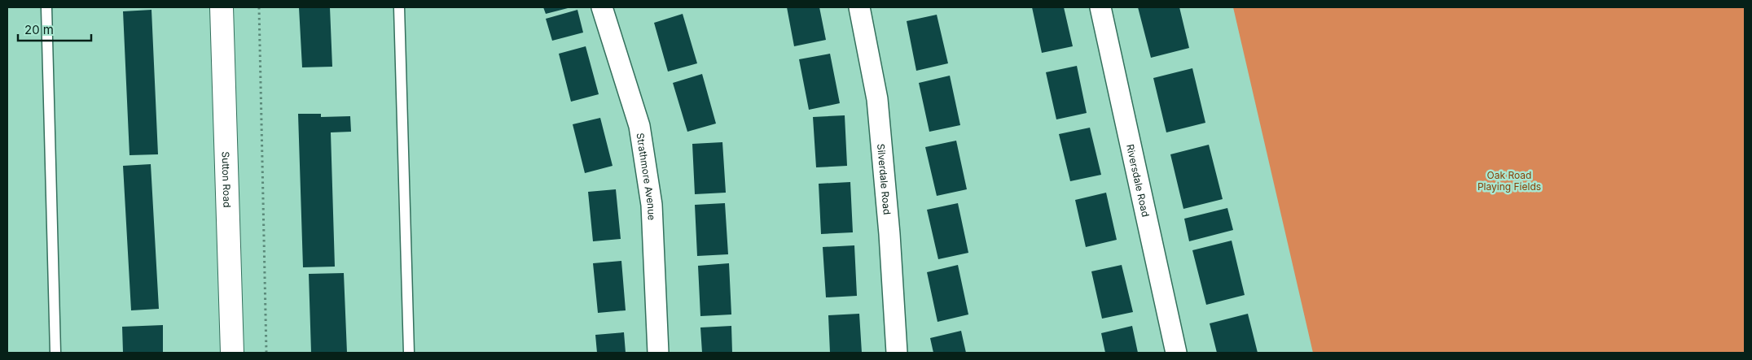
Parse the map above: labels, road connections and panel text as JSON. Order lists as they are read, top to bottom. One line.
{"streets":{"street":["Strathmore Avenue","Silverdale Road","Sutton Road","Riversdale Road"]},"parks":["Oak Road Playing Fields"],"scale_bar":"20 m"}
